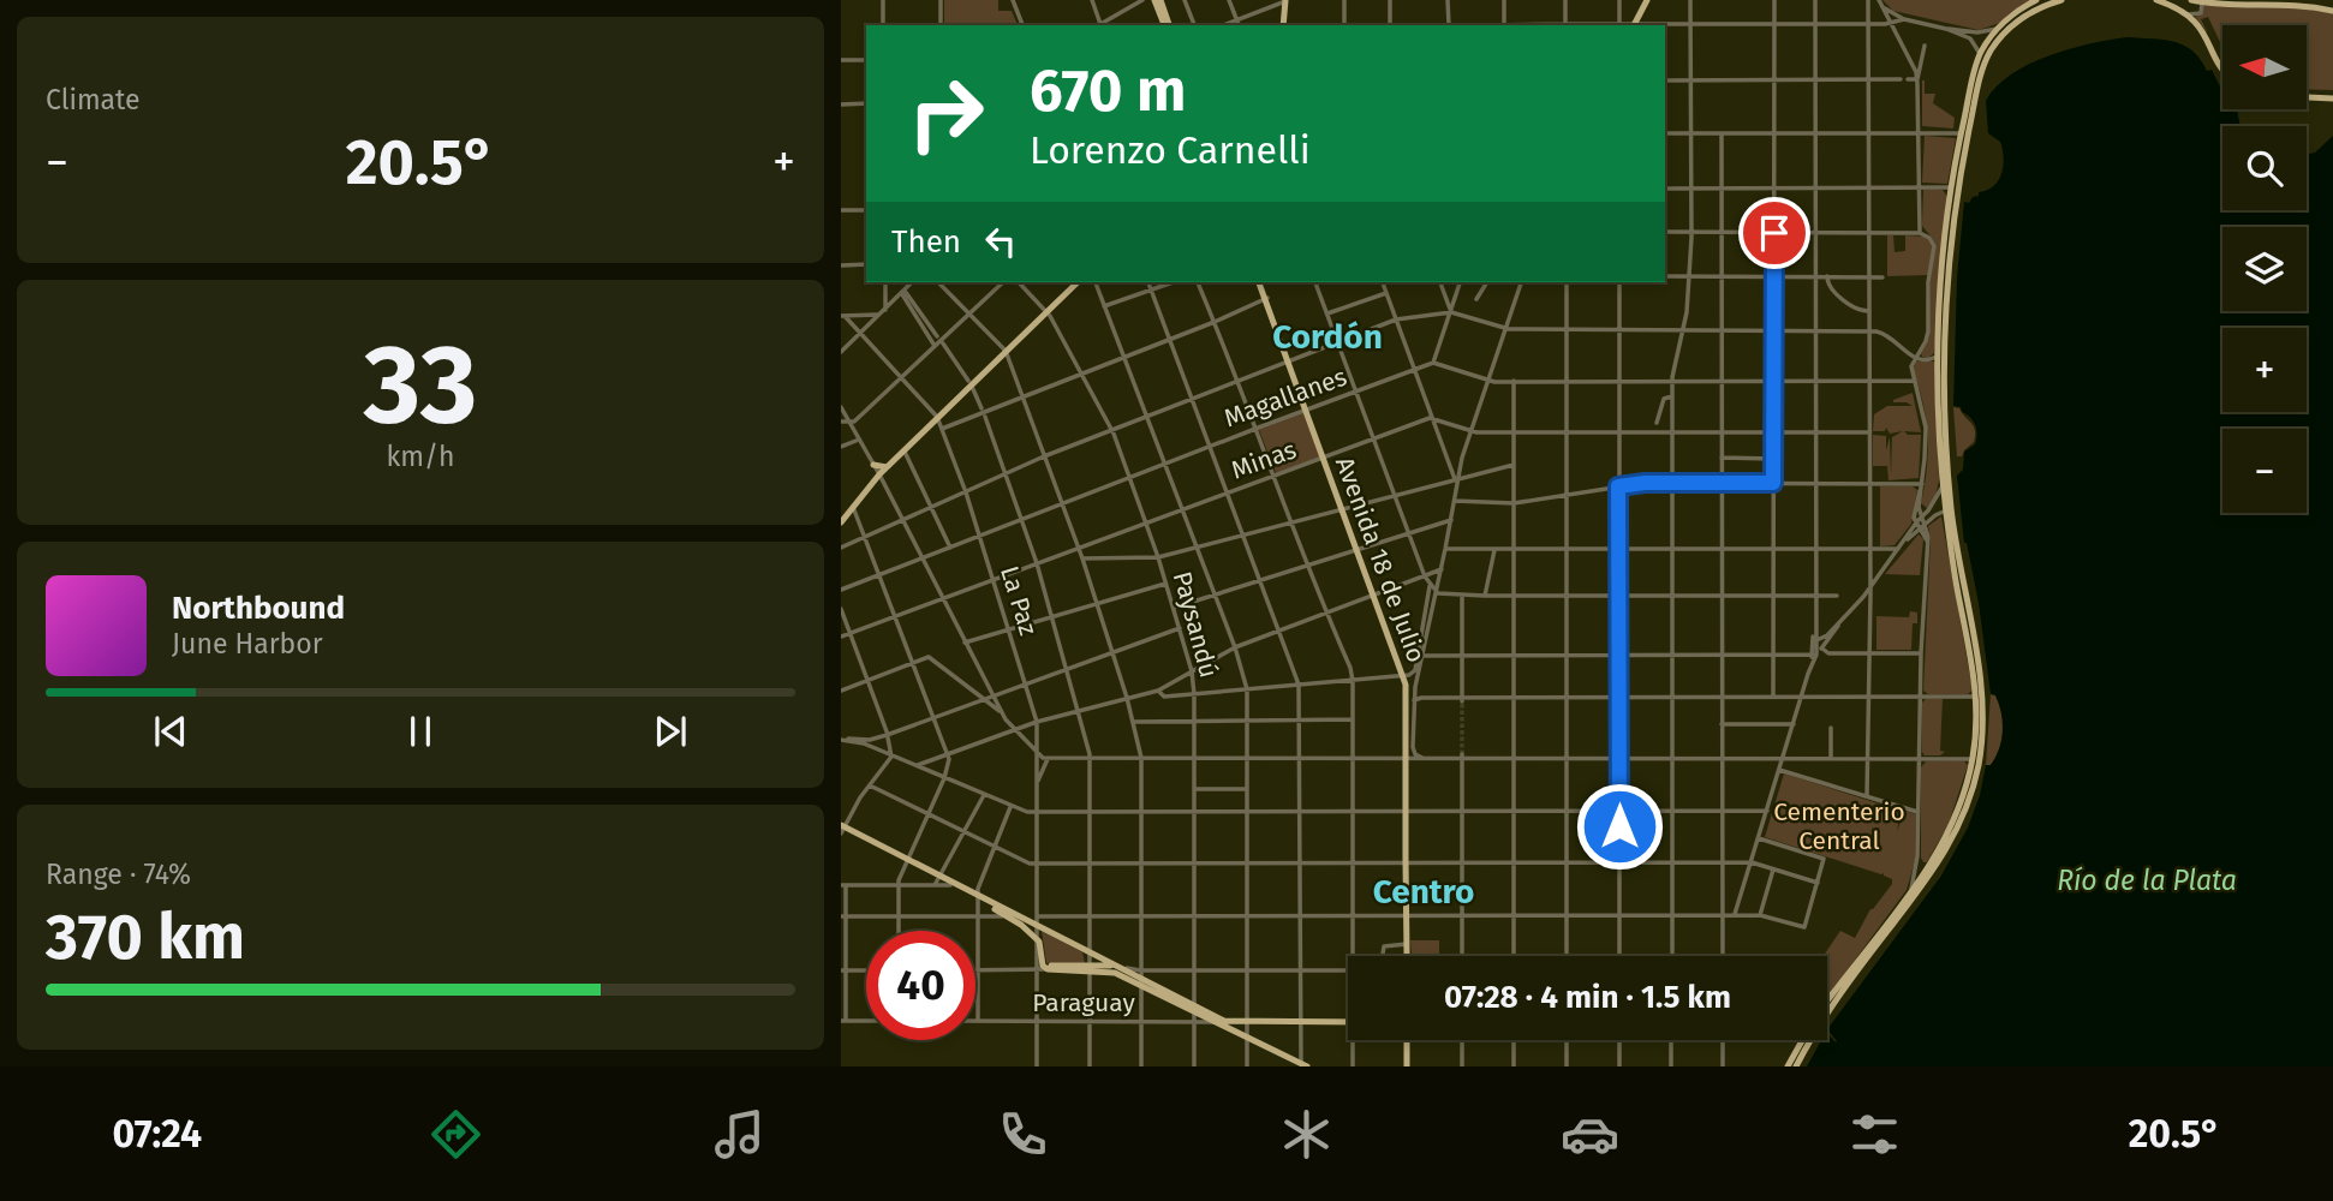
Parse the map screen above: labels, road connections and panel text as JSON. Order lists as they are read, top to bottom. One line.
{"streets":{"main road":["Avenida 18 de Julio","La Paz"],"street":["Magallanes","Minas","Paysandú","Paraguay"]},"crossings":[["Magallanes","Avenida 18 de Julio"],["Magallanes","La Paz"],["Magallanes","Paysandú"],["Minas","Avenida 18 de Julio"],["Minas","La Paz"],["Minas","Paysandú"],["La Paz","Paraguay"],["Paysandú","Paraguay"]],"districts":["Cordón","Centro"],"water":["Río de la Plata"],"parks":["Cementerio Central"],"north":"left","page":{"tile":["Climate",["33","km/h"],["Range · 74%","370 km"]],"map_buttons":["+","−"],"turn":["670 m","Lorenzo Carnelli"],"heat":["−","20.5°","+"],"then":"Then","song":["Northbound","June Harbor"],"limit":"40","trip":"07:28 · 4 min · 1.5 km","tabs":["07:24","20.5°"]}}
